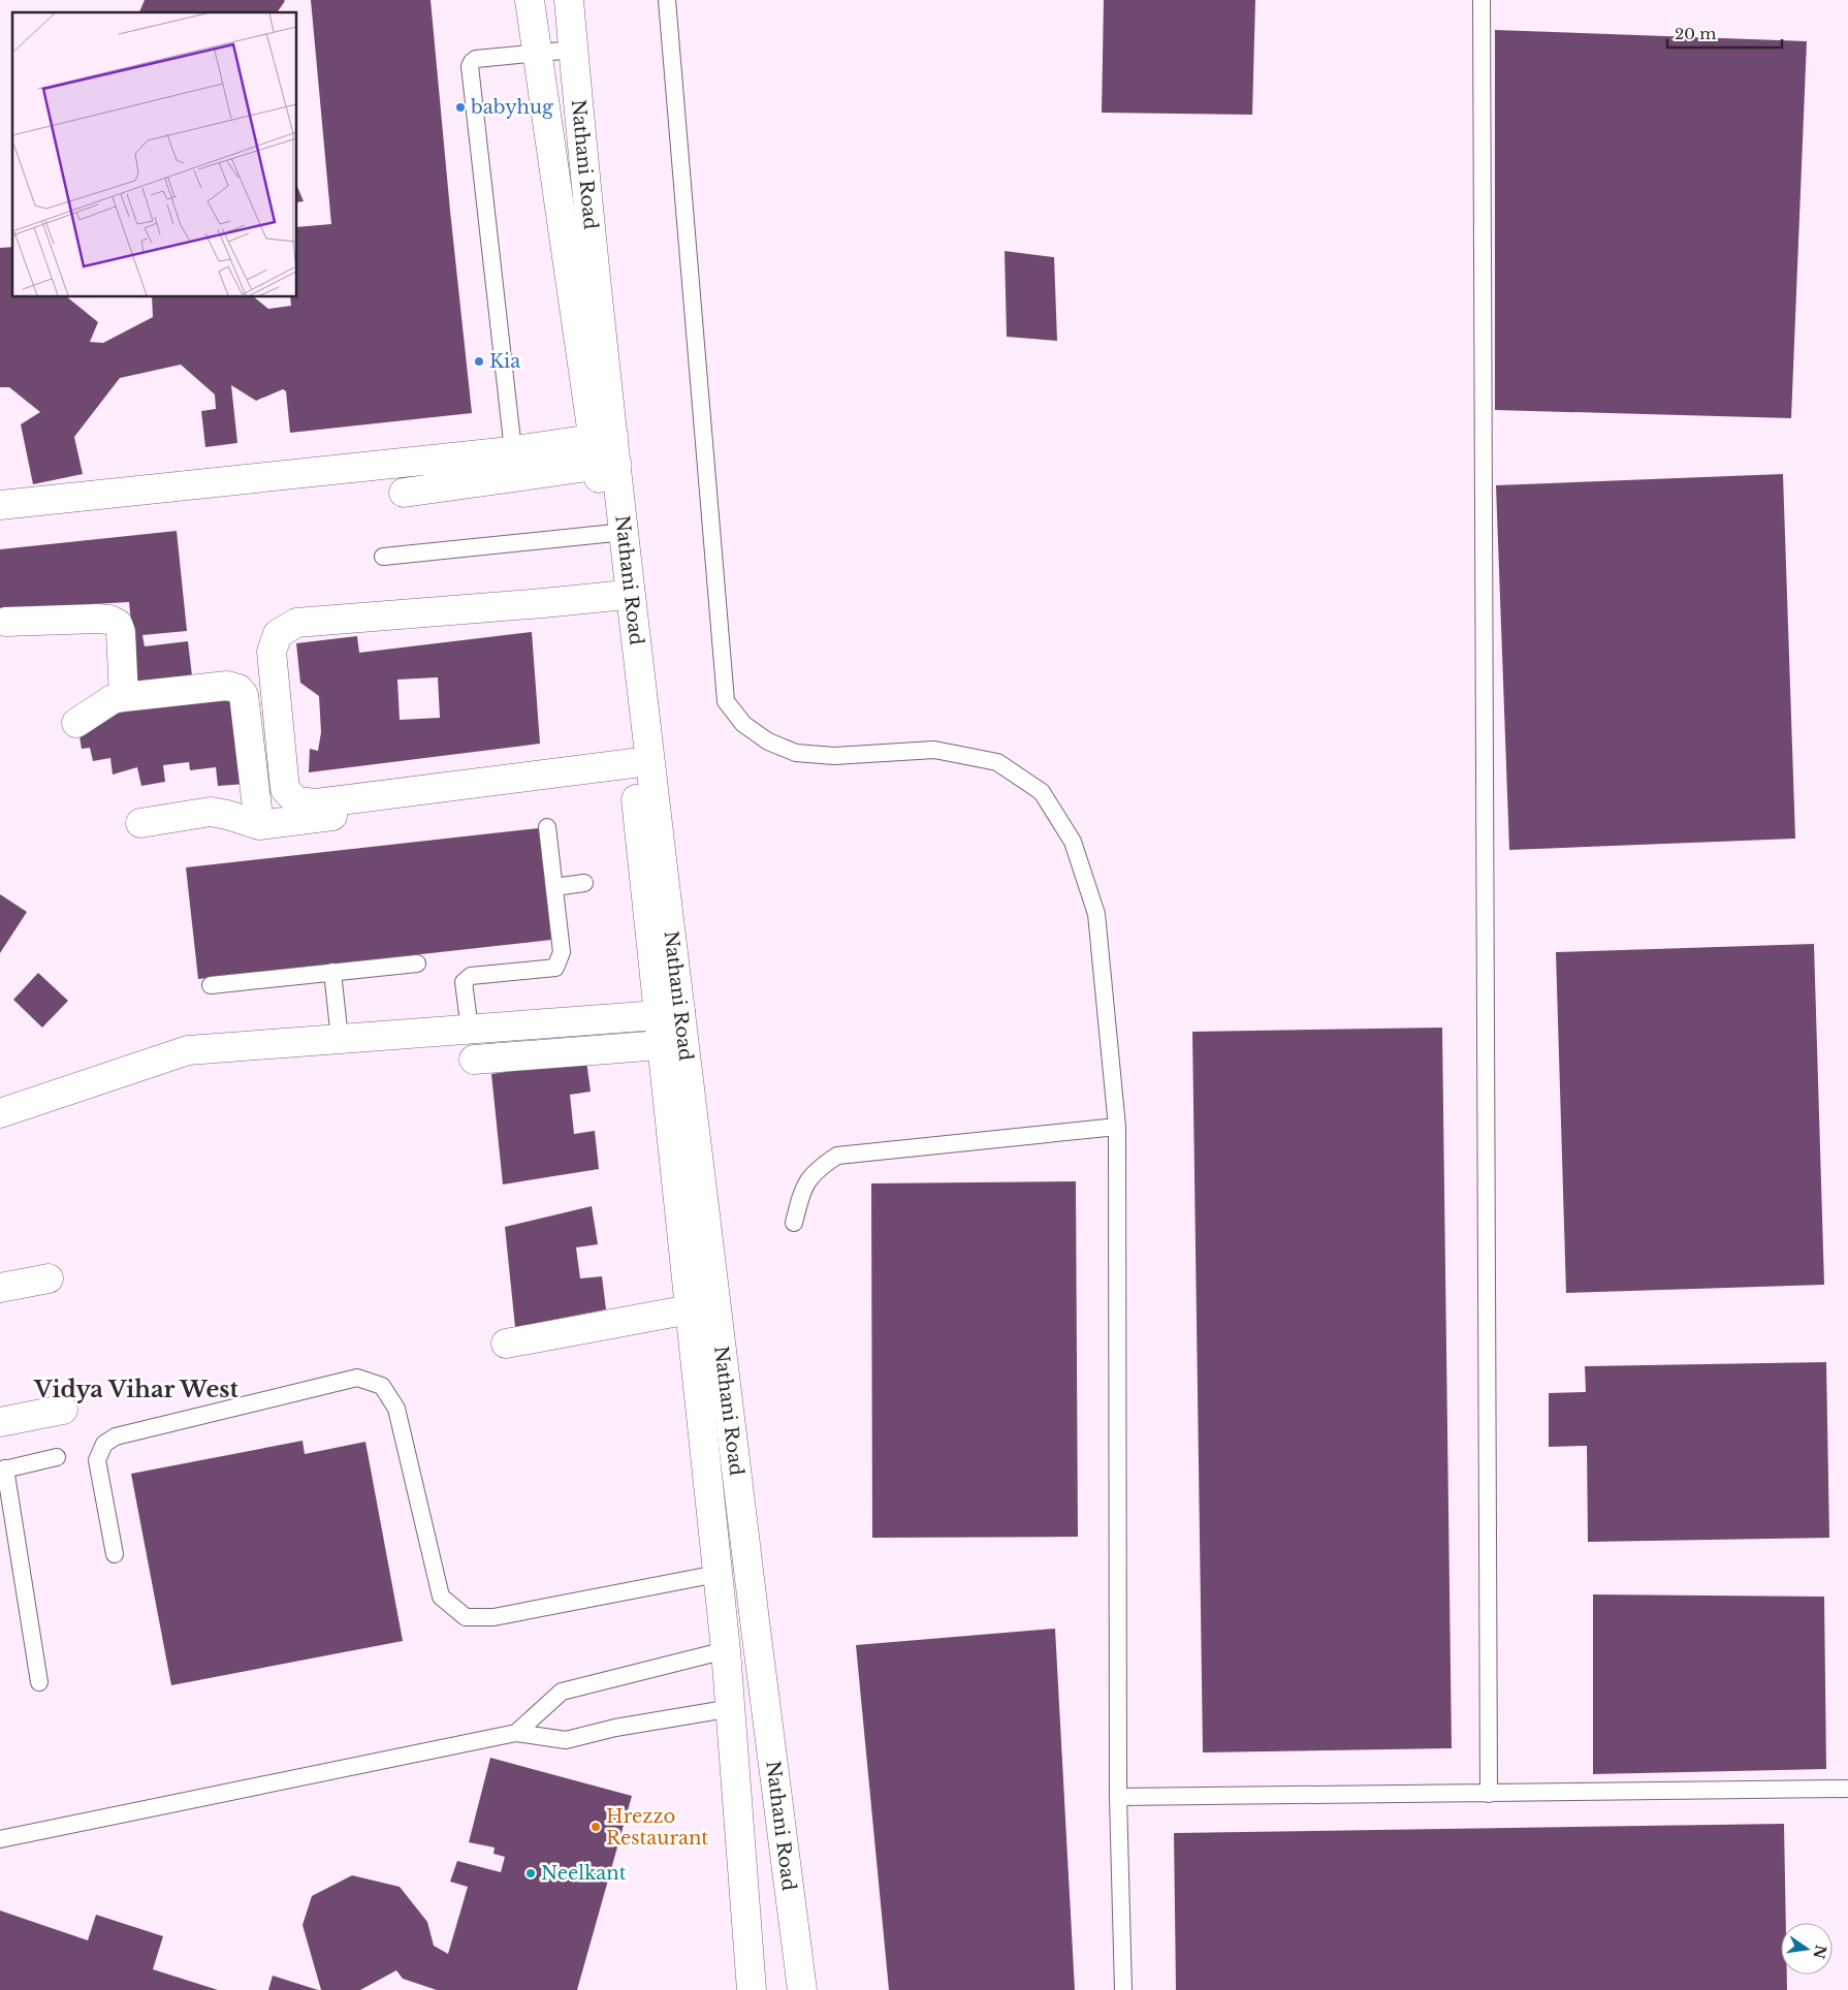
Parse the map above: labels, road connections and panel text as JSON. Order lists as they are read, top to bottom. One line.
{"streets":{"street":["Nathani Road"]},"districts":["Vidya Vihar West"],"places":["babyhug","Kia","Hrezzo Restaurant","Neelkant"],"scale_bar":"20 m","north":"right"}
